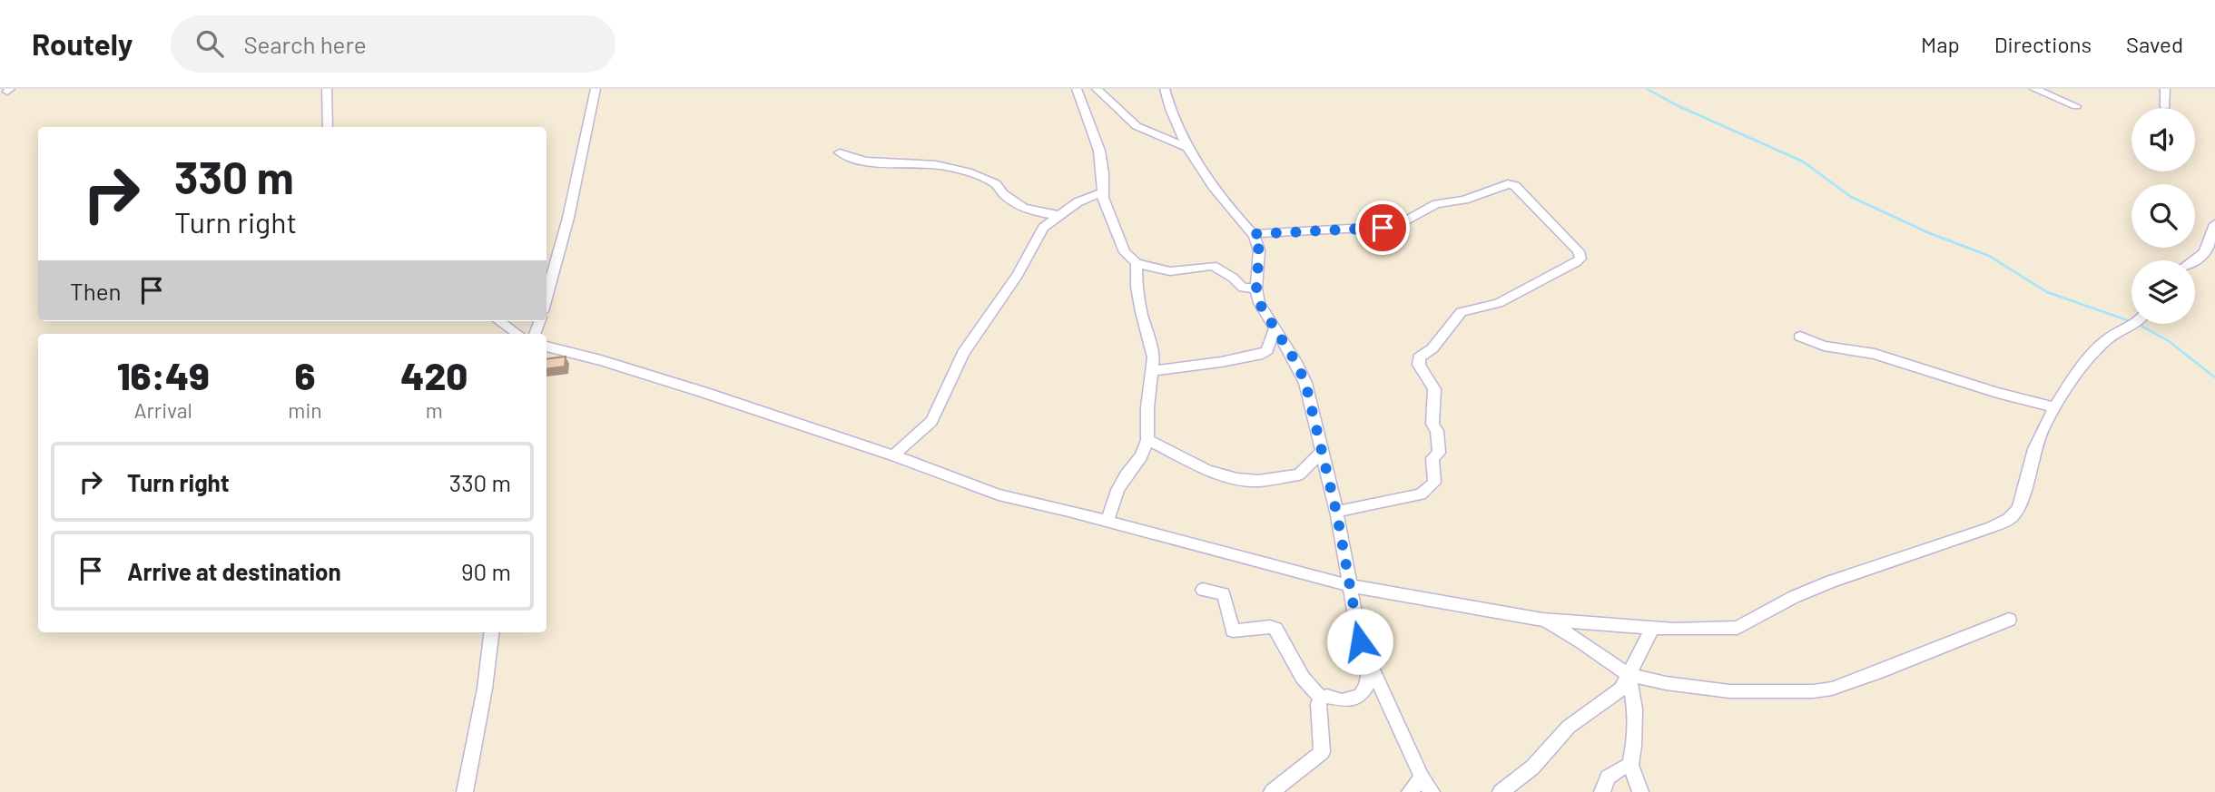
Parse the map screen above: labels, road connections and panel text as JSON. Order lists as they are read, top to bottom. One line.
{"page":{"header":"Routely","search":"Search here","nav":["Map","Directions","Saved"],"turn":["330 m","Turn right"],"then":"Then","eta":["16:49","Arrival","6","min","420","m"],"list":[{"name":"Turn right","value":"330 m"},{"name":"Arrive at destination","value":"90 m"}]}}
